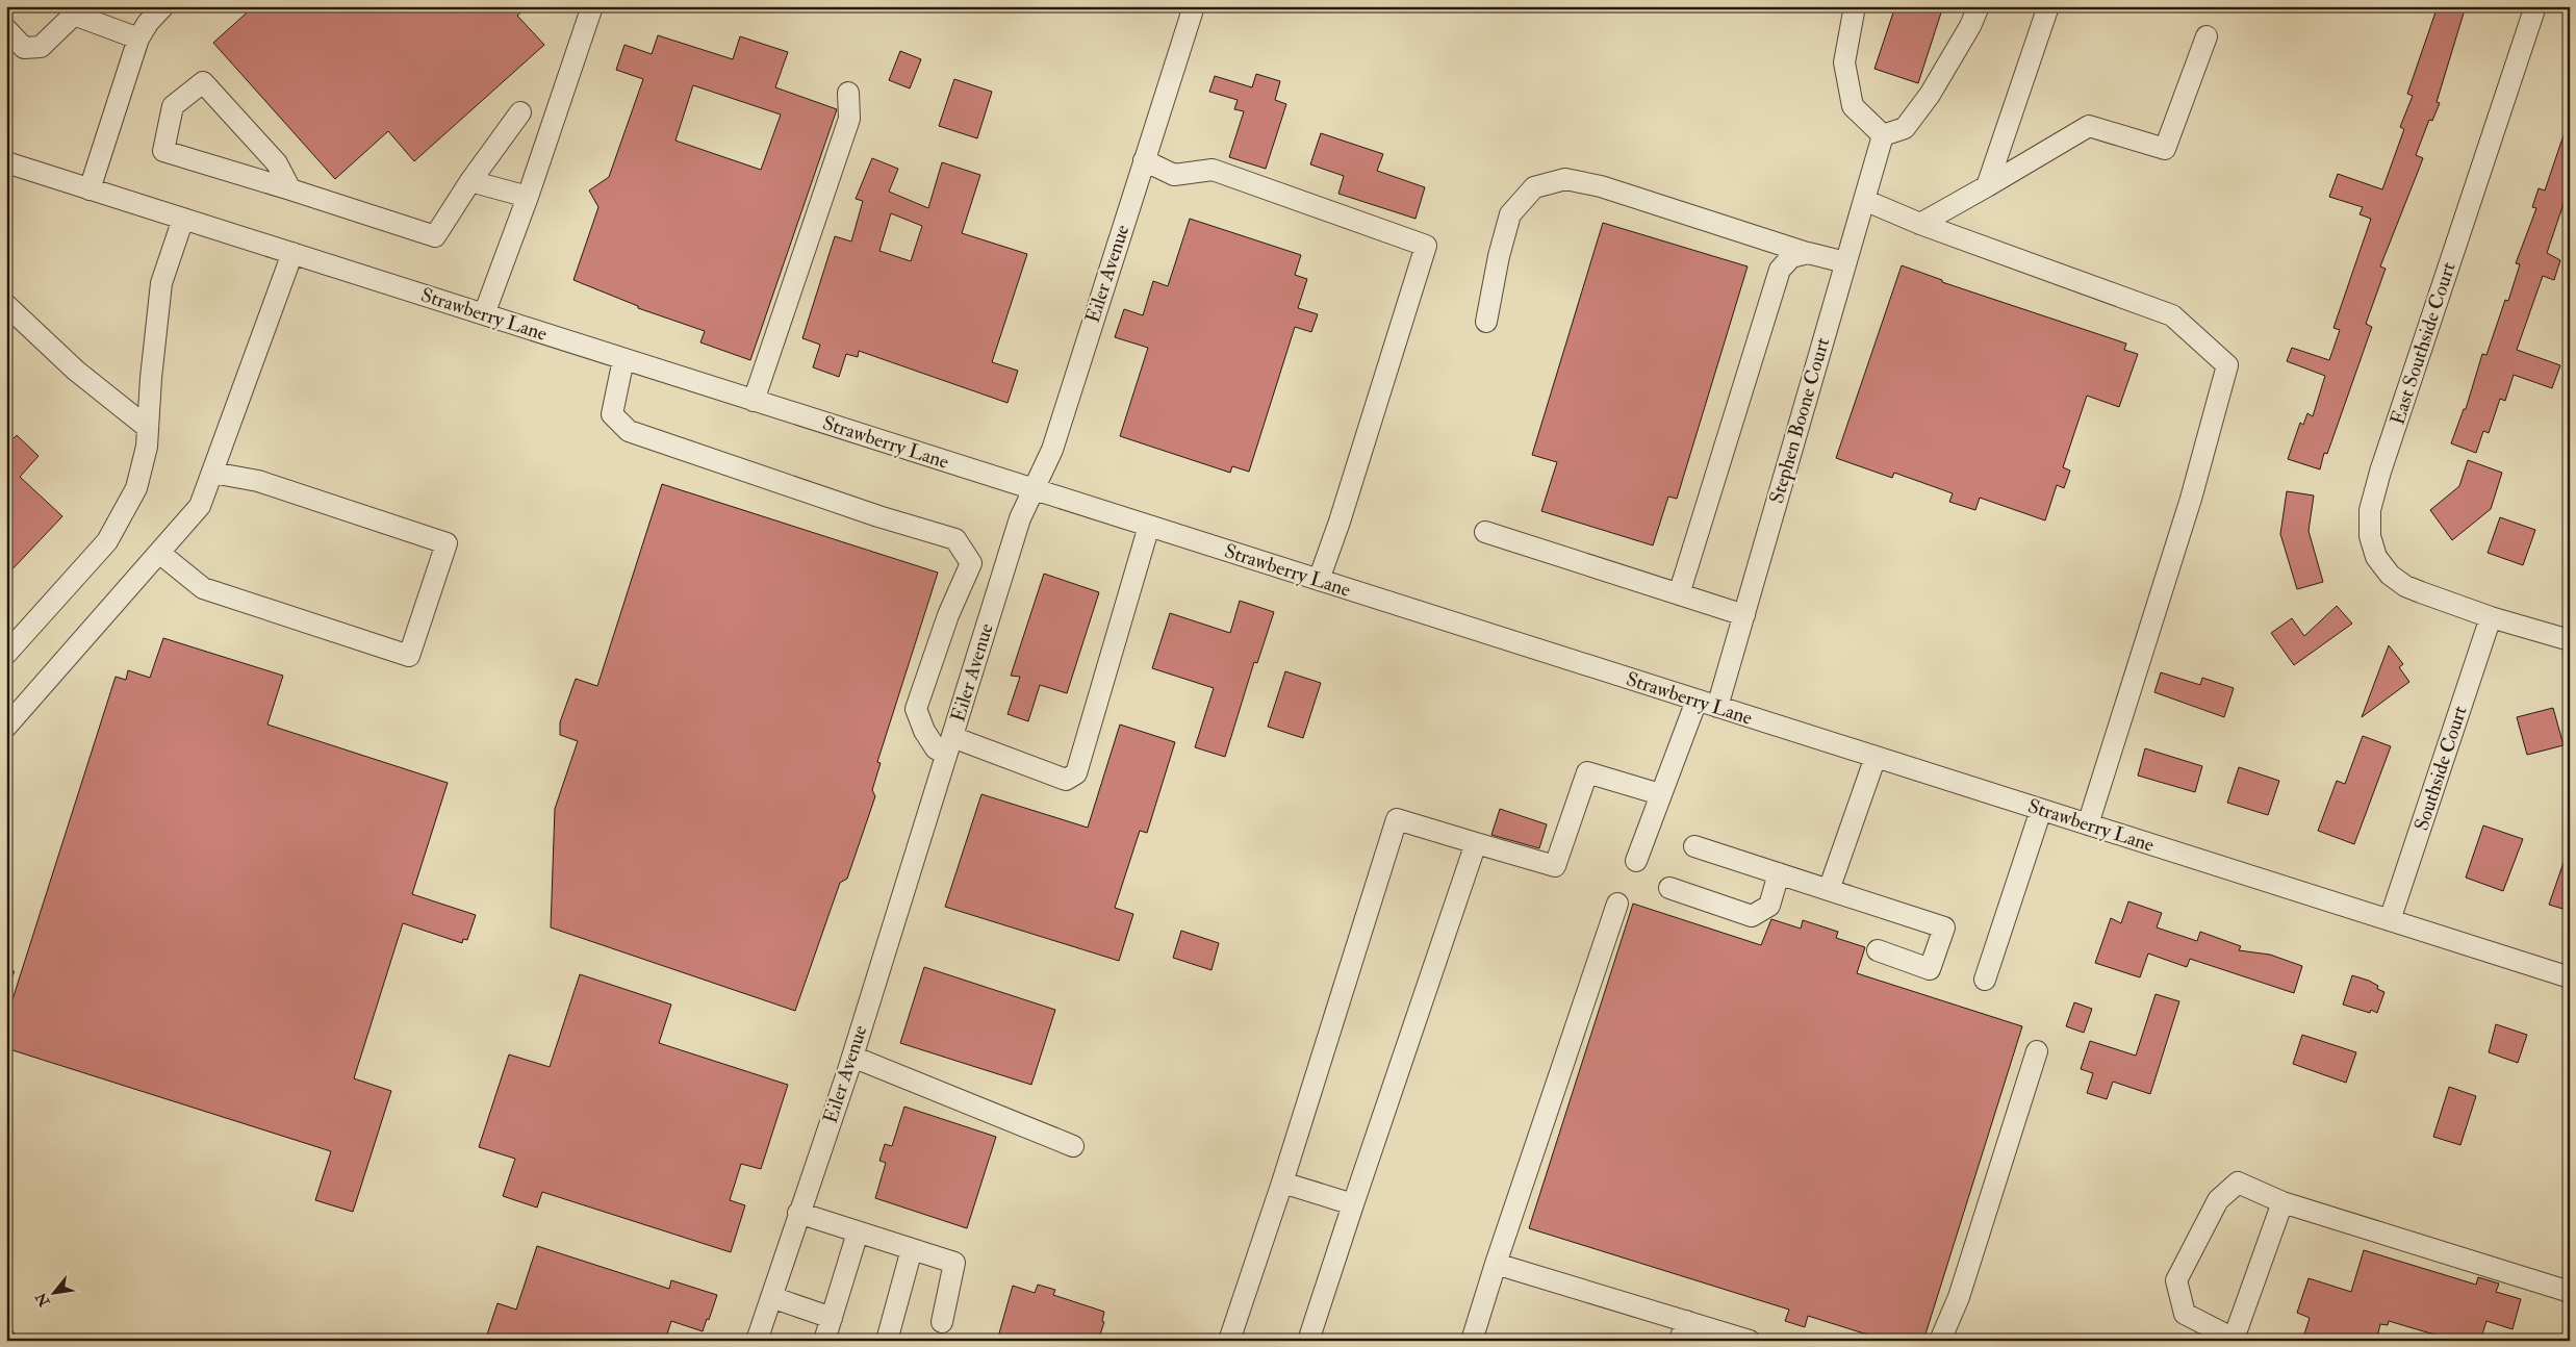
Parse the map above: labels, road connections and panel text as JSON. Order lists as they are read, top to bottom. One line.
{"streets":{"street":["Eiler Avenue","Strawberry Lane","East Southside Court","Stephen Boone Court","Southside Court"]},"crossings":[["Eiler Avenue","Strawberry Lane"],["Strawberry Lane","Stephen Boone Court"],["Strawberry Lane","Southside Court"],["East Southside Court","Southside Court"]],"north":"bottom left"}
